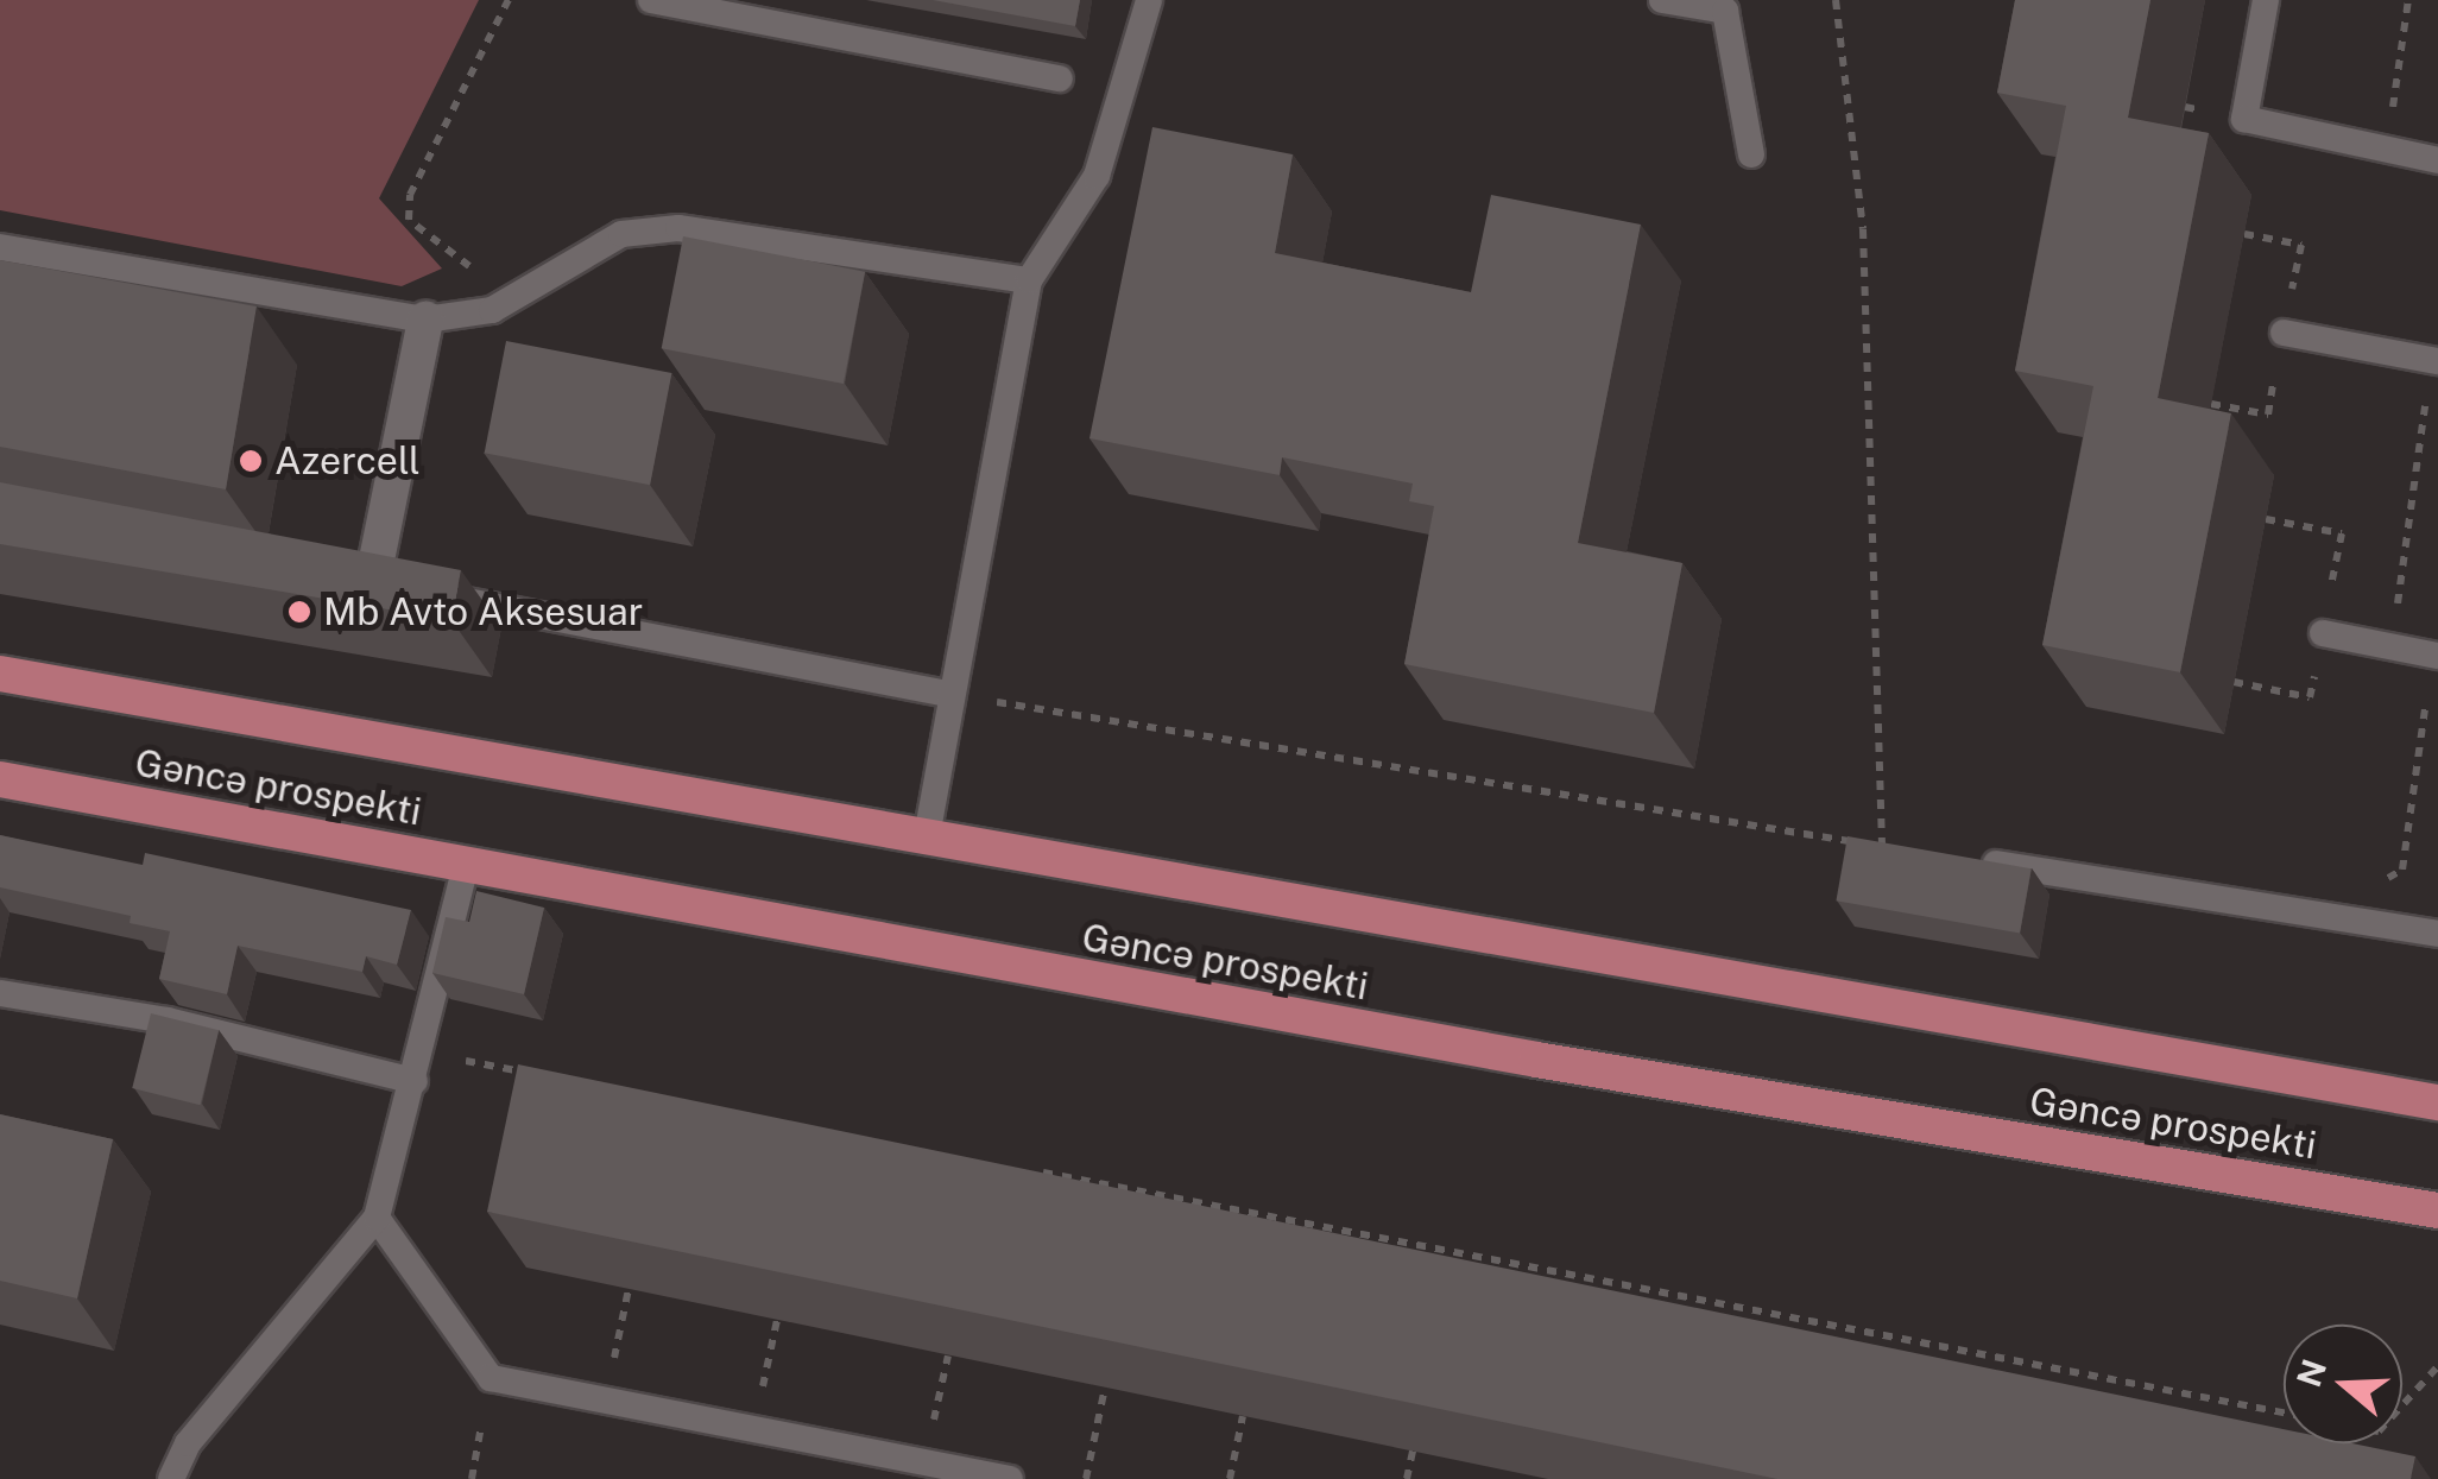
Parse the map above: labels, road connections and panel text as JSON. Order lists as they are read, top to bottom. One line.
{"streets":{"main road":["Gəncə prospekti"]},"places":["Azercell","Mb Avto Aksesuar"],"north":"left"}
